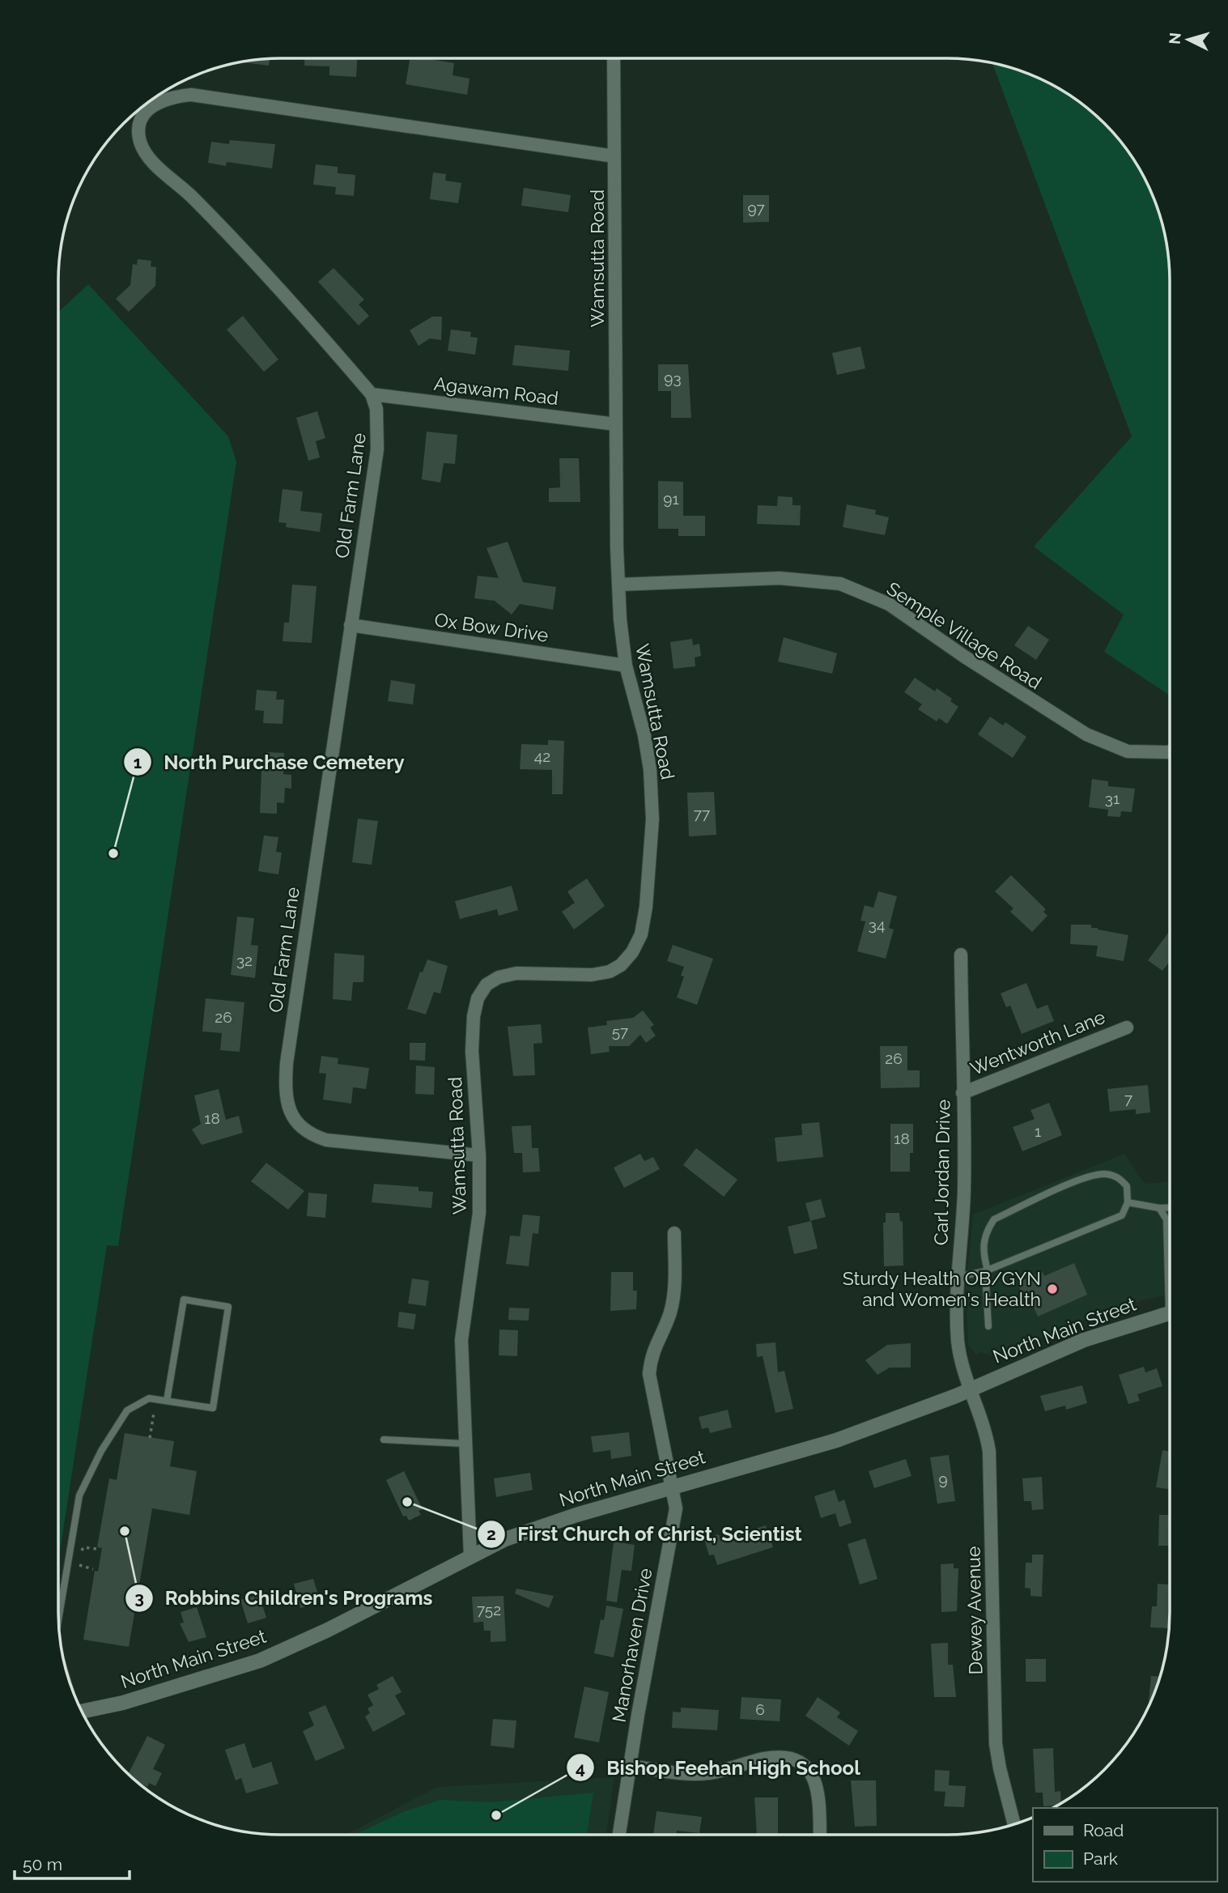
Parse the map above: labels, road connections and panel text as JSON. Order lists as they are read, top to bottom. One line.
{"streets":{"main road":["North Main Street"],"street":["Wamsutta Road","Agawam Road","Old Farm Lane","Ox Bow Drive","Semple Village Road","Wentworth Lane","Carl Jordan Drive","Dewey Avenue","Manorhaven Drive"]},"crossings":[["Wamsutta Road","Agawam Road"],["Wamsutta Road","Old Farm Lane"],["Wamsutta Road","Ox Bow Drive"],["Wamsutta Road","Semple Village Road"],["Wamsutta Road","North Main Street"],["Agawam Road","Old Farm Lane"],["Old Farm Lane","Ox Bow Drive"],["Wentworth Lane","Carl Jordan Drive"],["Carl Jordan Drive","North Main Street"],["Carl Jordan Drive","Dewey Avenue"],["North Main Street","Dewey Avenue"],["North Main Street","Manorhaven Drive"]],"places":["North Purchase Cemetery","Sturdy Health OB/GYN and Women's Health","First Church of Christ, Scientist","Robbins Children's Programs","Bishop Feehan High School"],"house_numbers":["97","93","91","42","31","77","34","32","26","57","26","7","18","1","18","9","752","6"],"legend":["Road","Park"],"scale_bar":"50 m","north":"left"}
